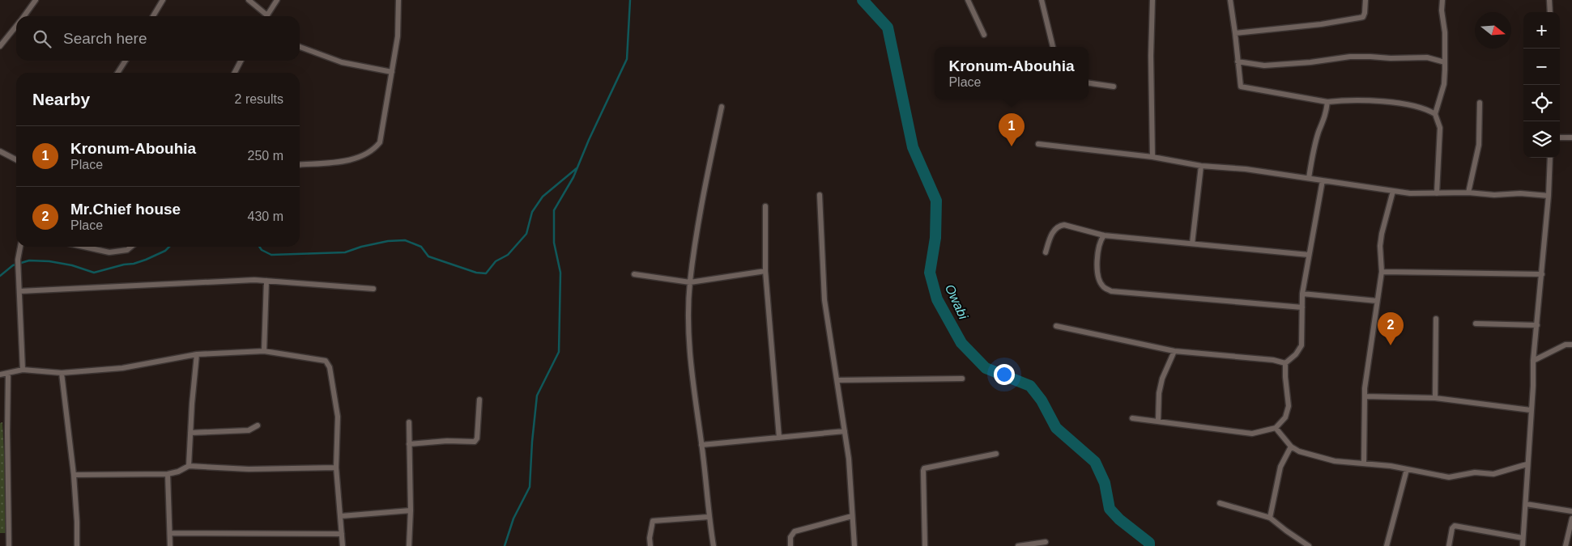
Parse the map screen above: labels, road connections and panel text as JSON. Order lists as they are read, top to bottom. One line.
{"water":["Owabi"],"north":"right","page":{"map_buttons":["+","−"],"search":"Search here","popup":["Kronum-Abouhia","Place"],"heading":["Nearby","2 results"],"pins":["1","2"],"list":[{"mark":"1","name":"Kronum-Abouhia","note":"Place","value":"250 m"},{"mark":"2","name":"Mr.Chief house","note":"Place","value":"430 m"}]}}
